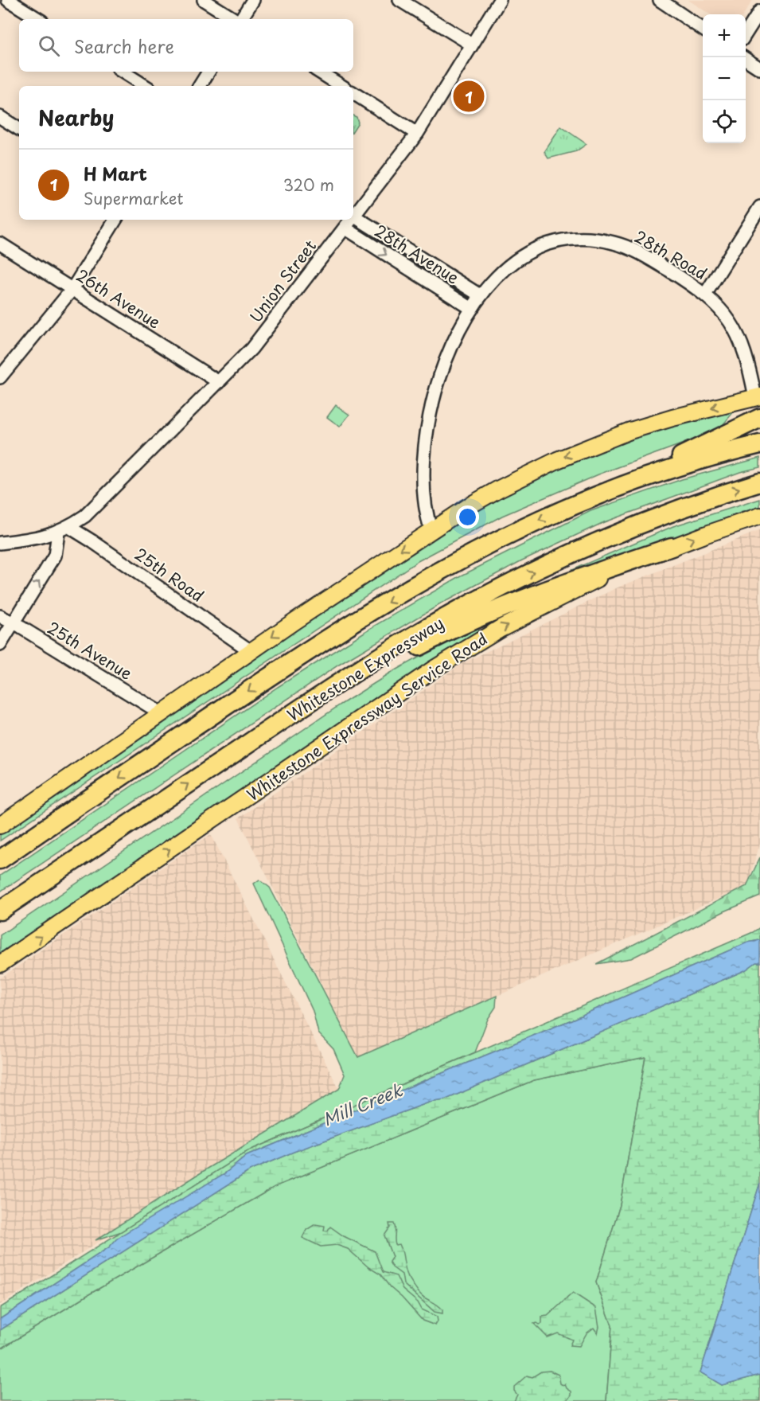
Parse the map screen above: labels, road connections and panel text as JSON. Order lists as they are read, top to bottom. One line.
{"streets":{"highway":["Whitestone Expressway"],"main road":["Whitestone Expressway Service Road"],"street":["28th Avenue","28th Road","Union Street","26th Avenue","25th Road","25th Avenue"]},"crossings":[["28th Avenue","28th Road"],["28th Avenue","Union Street"],["Union Street","26th Avenue"],["Union Street","25th Road"]],"water":["Mill Creek"],"page":{"map_buttons":["+","−"],"search":"Search here","pins":"1","heading":"Nearby","list":[{"mark":"1","name":"H Mart","note":"Supermarket","value":"320 m"}]}}
